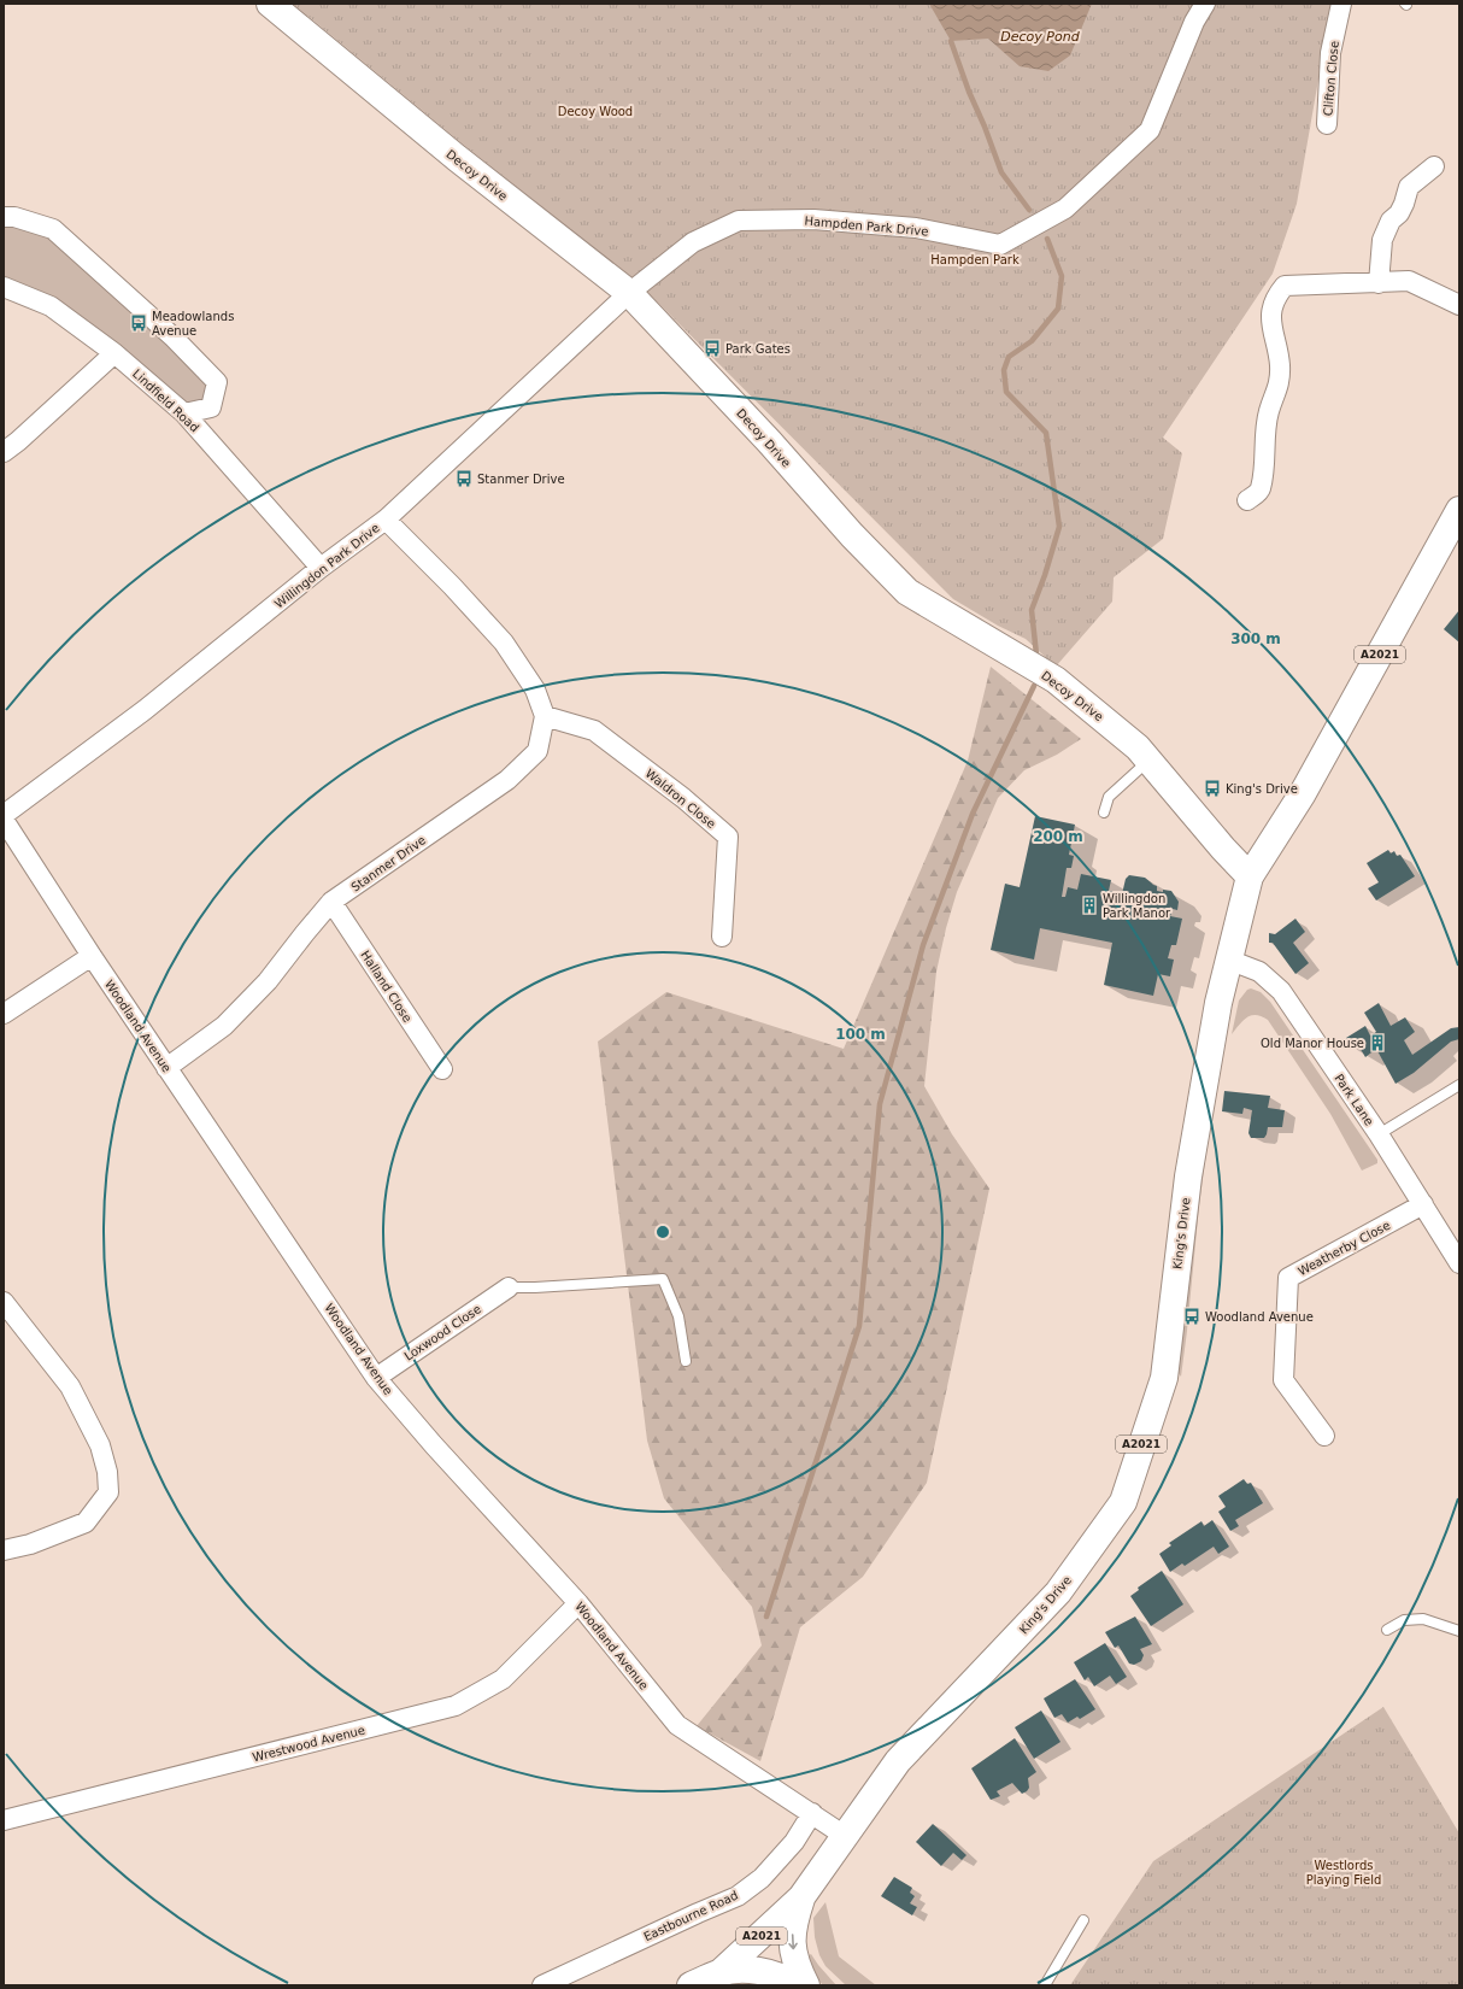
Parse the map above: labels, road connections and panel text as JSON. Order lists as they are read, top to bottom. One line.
{"streets":{"main road":["Decoy Drive","A2021","King's Drive"],"street":["Clifton Close","Hampden Park Drive","Lindfield Road","Willingdon Park Drive","Waldron Close","Stanmer Drive","Halland Close","Woodland Avenue","Park Lane","Weatherby Close","Loxwood Close","Wrestwood Avenue","Eastbourne Road"]},"crossings":[["Decoy Drive","Hampden Park Drive"],["Decoy Drive","Willingdon Park Drive"],["Decoy Drive","King's Drive"],["Hampden Park Drive","Willingdon Park Drive"],["Lindfield Road","Willingdon Park Drive"],["Waldron Close","Stanmer Drive"],["Stanmer Drive","Halland Close"],["Stanmer Drive","Woodland Avenue"],["Woodland Avenue","King's Drive"],["Woodland Avenue","Loxwood Close"],["Woodland Avenue","Wrestwood Avenue"],["Woodland Avenue","Eastbourne Road"],["Park Lane","King's Drive"],["Park Lane","Weatherby Close"]],"water":["Decoy Pond"],"parks":["Decoy Wood","Hampden Park","Westlords Playing Field"],"places":{"bus stop":["Meadowlands Avenue","Park Gates","Stanmer Drive","King's Drive","Woodland Avenue"],"building":["Willingdon Park Manor","Old Manor House"]},"rings":["300 m","200 m","100 m"]}
